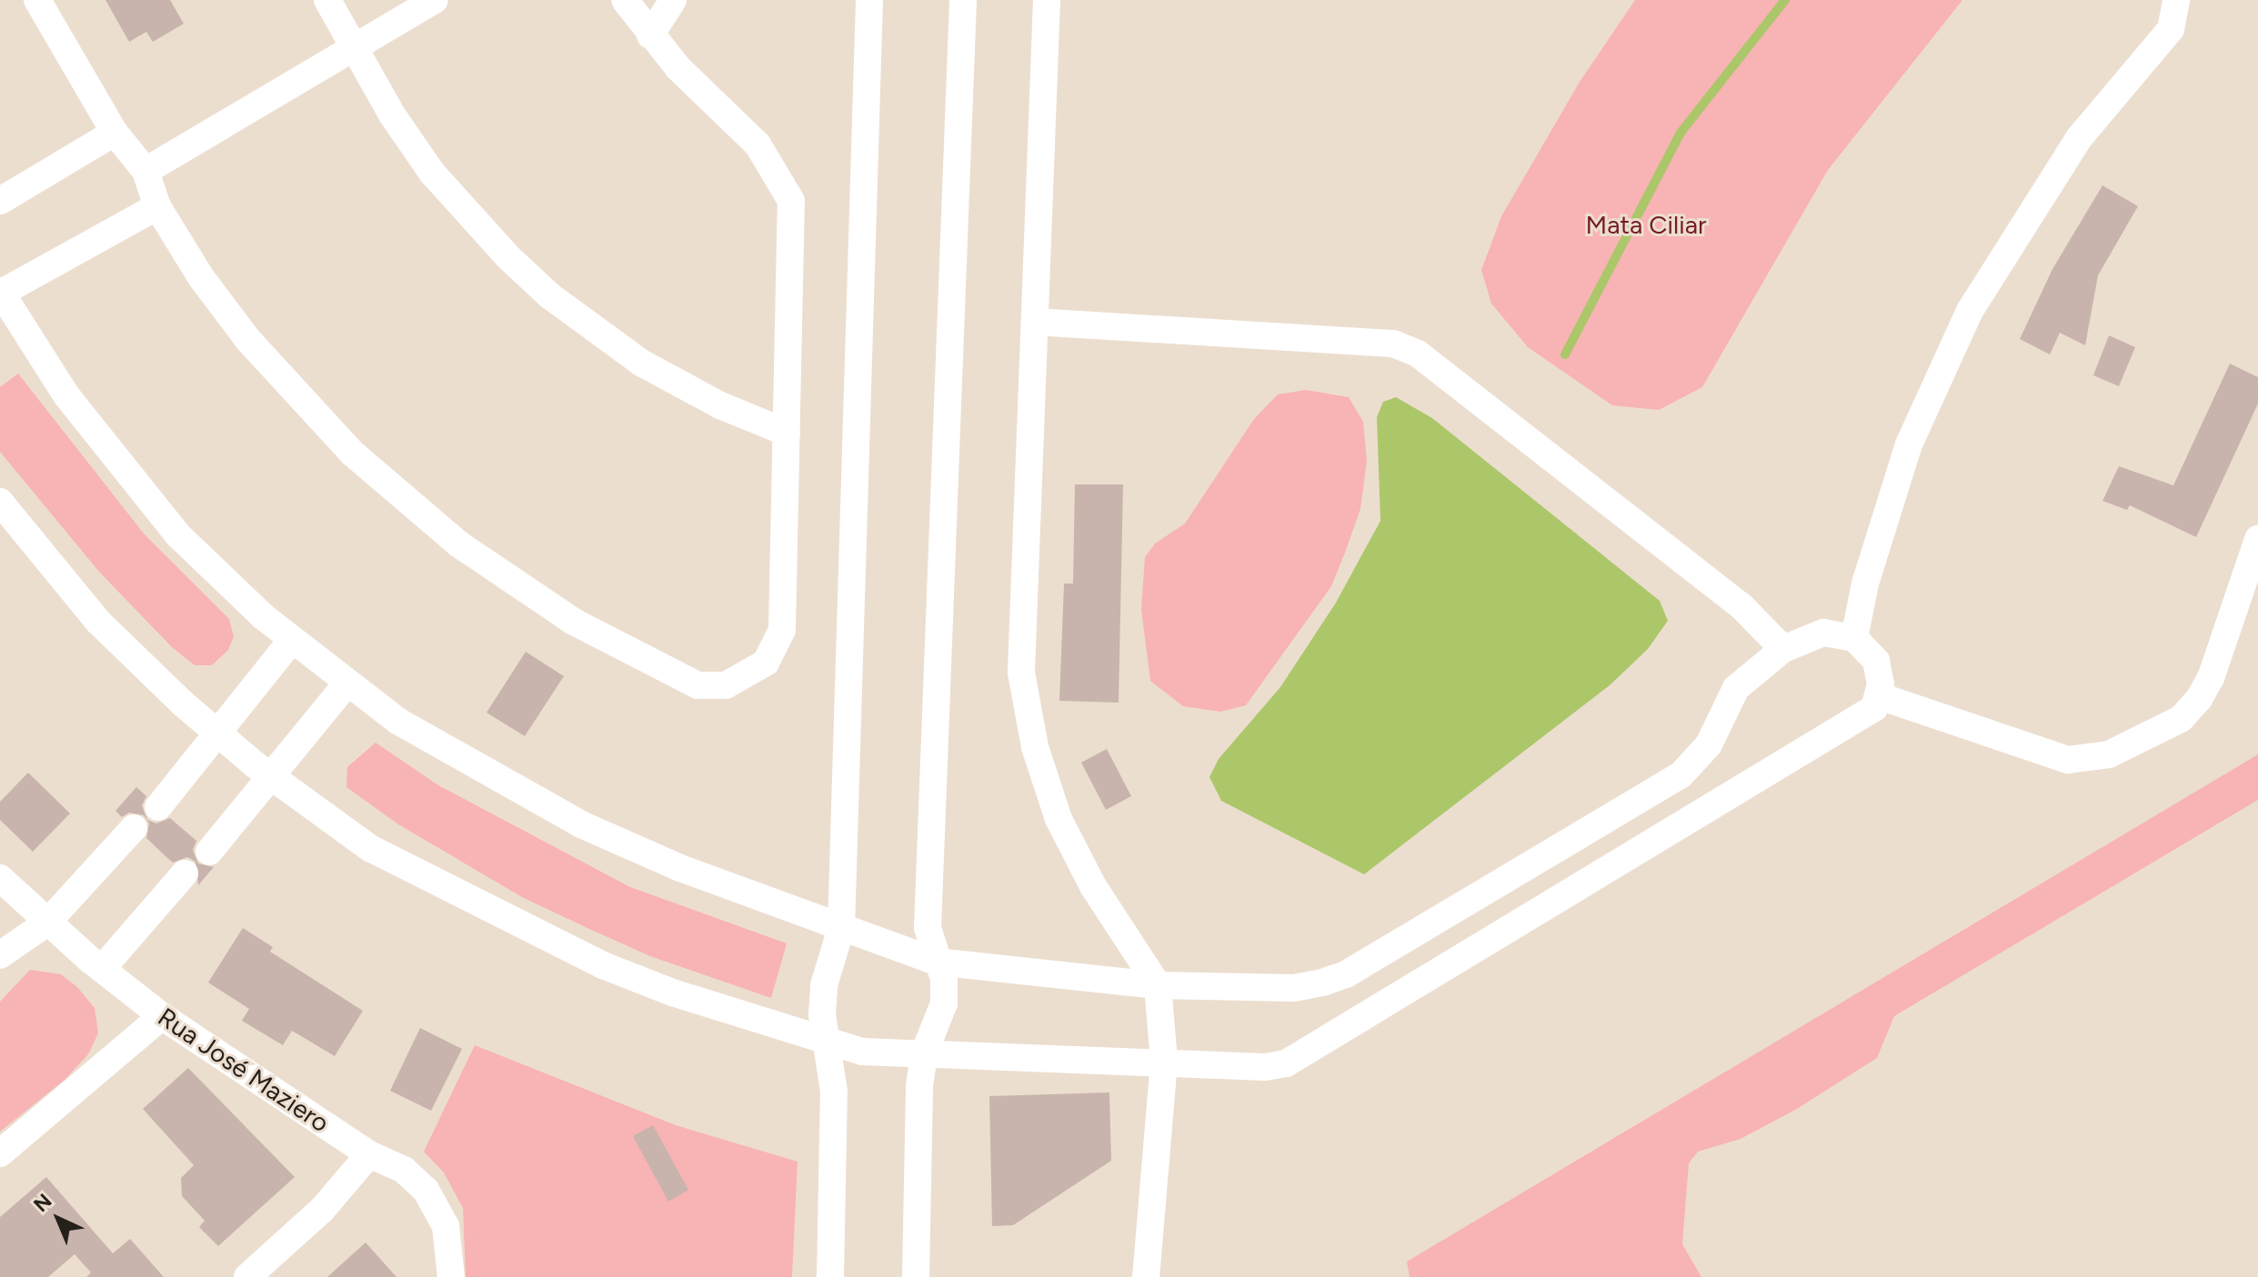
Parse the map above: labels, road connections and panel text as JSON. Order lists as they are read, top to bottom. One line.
{"streets":{"street":["Rua José Maziero"]},"parks":["Mata Ciliar"],"north":"top left"}
